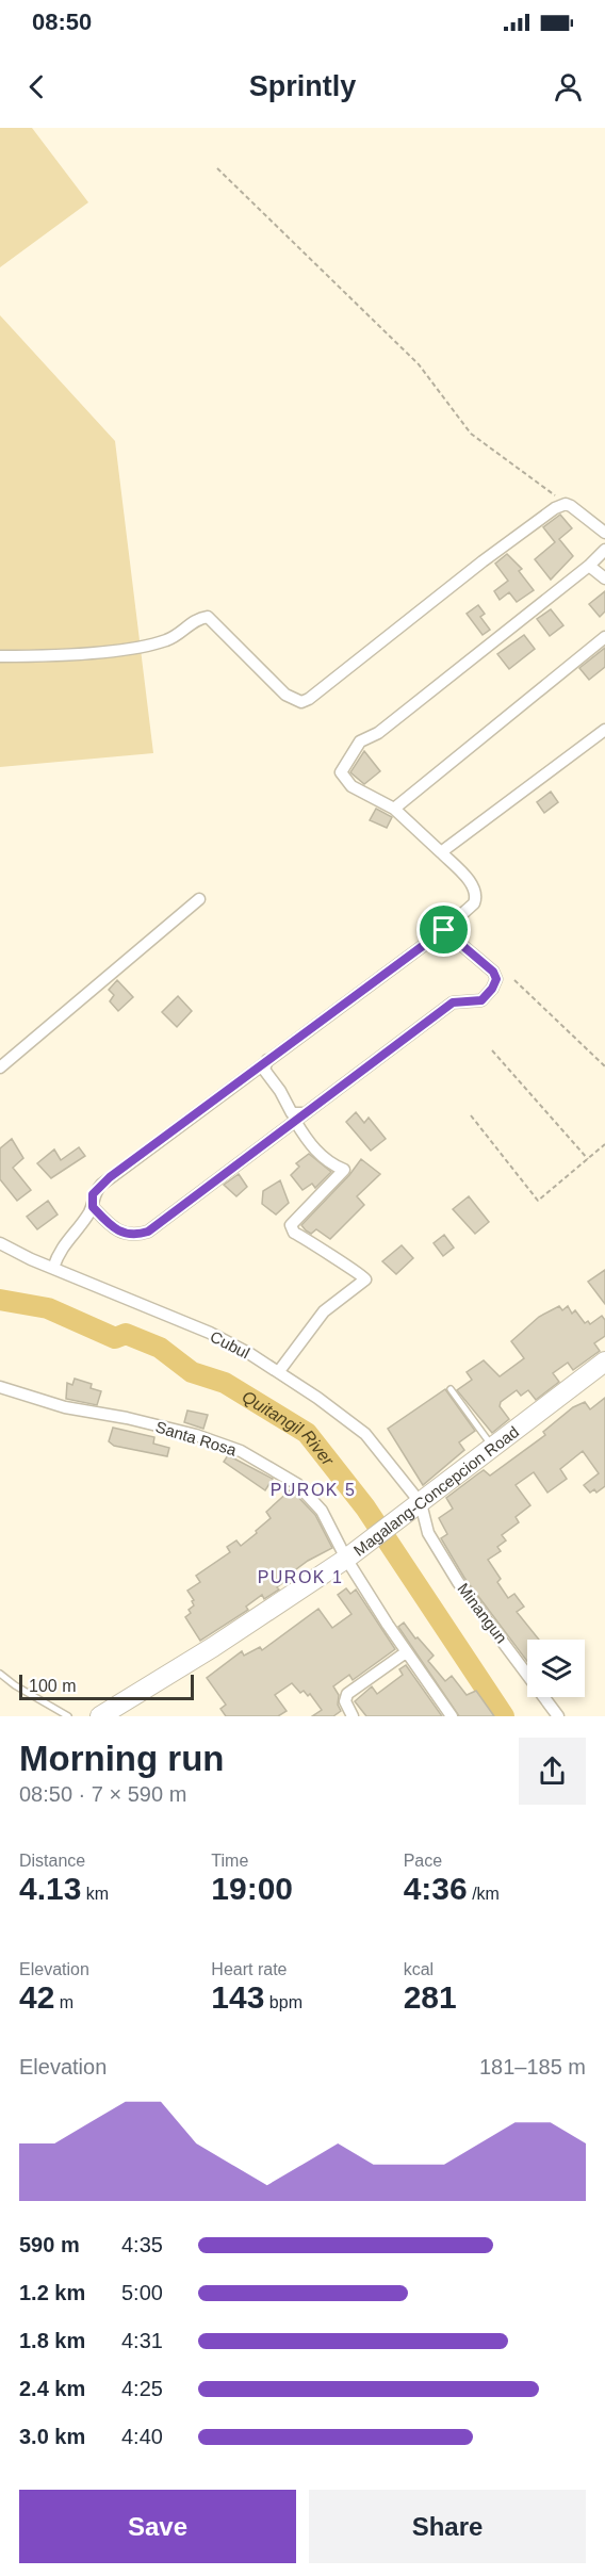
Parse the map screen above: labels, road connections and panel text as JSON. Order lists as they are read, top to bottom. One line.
{"streets":{"main road":["Magalang-Concepcion Road"],"street":["Cubul","Santa Rosa","Minangun"]},"crossings":[["Cubul","Magalang-Concepcion Road"],["Cubul","Minangun"],["Santa Rosa","Magalang-Concepcion Road"],["Magalang-Concepcion Road","Minangun"]],"districts":["PUROK 5","PUROK 1"],"water":["Quitangil River"],"scale_bar":"100 m","page":{"status":"08:50","header":"Sprintly","scale":"100 m","heading":["Morning run","08:50 · 7 × 590 m"],"stats":[["Distance","4.13 km"],["Time","19:00"],["Pace","4:36 /km"],["Elevation","42 m"],["Heart rate","143 bpm"],["kcal","281"]],"chart":["Elevation","181–185 m"],"list":[{"name":"590 m","note":"4:35"},{"name":"1.2 km","note":"5:00"},{"name":"1.8 km","note":"4:31"},{"name":"2.4 km","note":"4:25"},{"name":"3.0 km","note":"4:40"}],"buttons":["Save","Share"]}}
